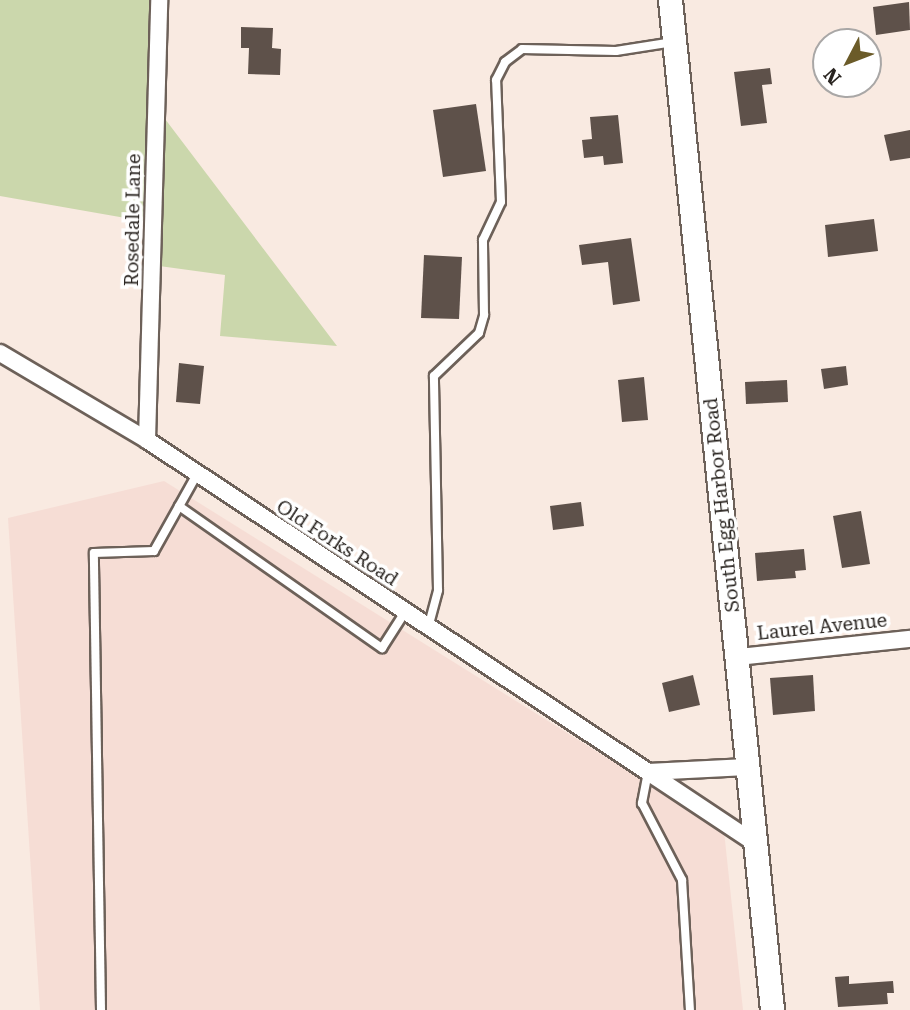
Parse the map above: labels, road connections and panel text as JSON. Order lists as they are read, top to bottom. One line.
{"streets":{"main road":["South Egg Harbor Road"],"street":["Rosedale Lane","Old Forks Road","Laurel Avenue"]},"crossings":[["Rosedale Lane","Old Forks Road"],["South Egg Harbor Road","Old Forks Road"],["South Egg Harbor Road","Laurel Avenue"]],"north":"bottom left"}
